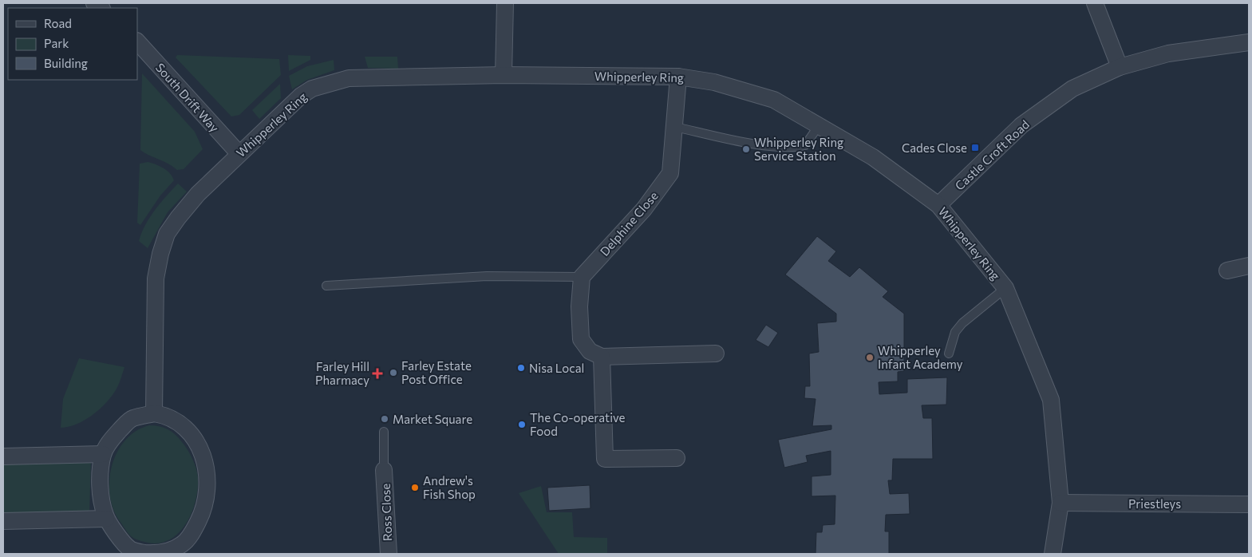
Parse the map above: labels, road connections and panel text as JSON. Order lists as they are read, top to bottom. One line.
{"streets":{"street":["Whipperley Ring","South Drift Way","Castle Croft Road","Delphine Close","Priestleys","Ross Close"]},"crossings":[["Whipperley Ring","South Drift Way"],["Whipperley Ring","Castle Croft Road"],["Whipperley Ring","Delphine Close"],["Whipperley Ring","Priestleys"]],"places":{"transit":["Cades Close"],"other":["Whipperley Ring Service Station","Whipperley Infant Academy","Nisa Local","Farley Estate Post Office","Market Square","The Co-operative Food","Andrew's Fish Shop"],"health":["Farley Hill Pharmacy"]},"legend":["Road","Park","Building"]}
